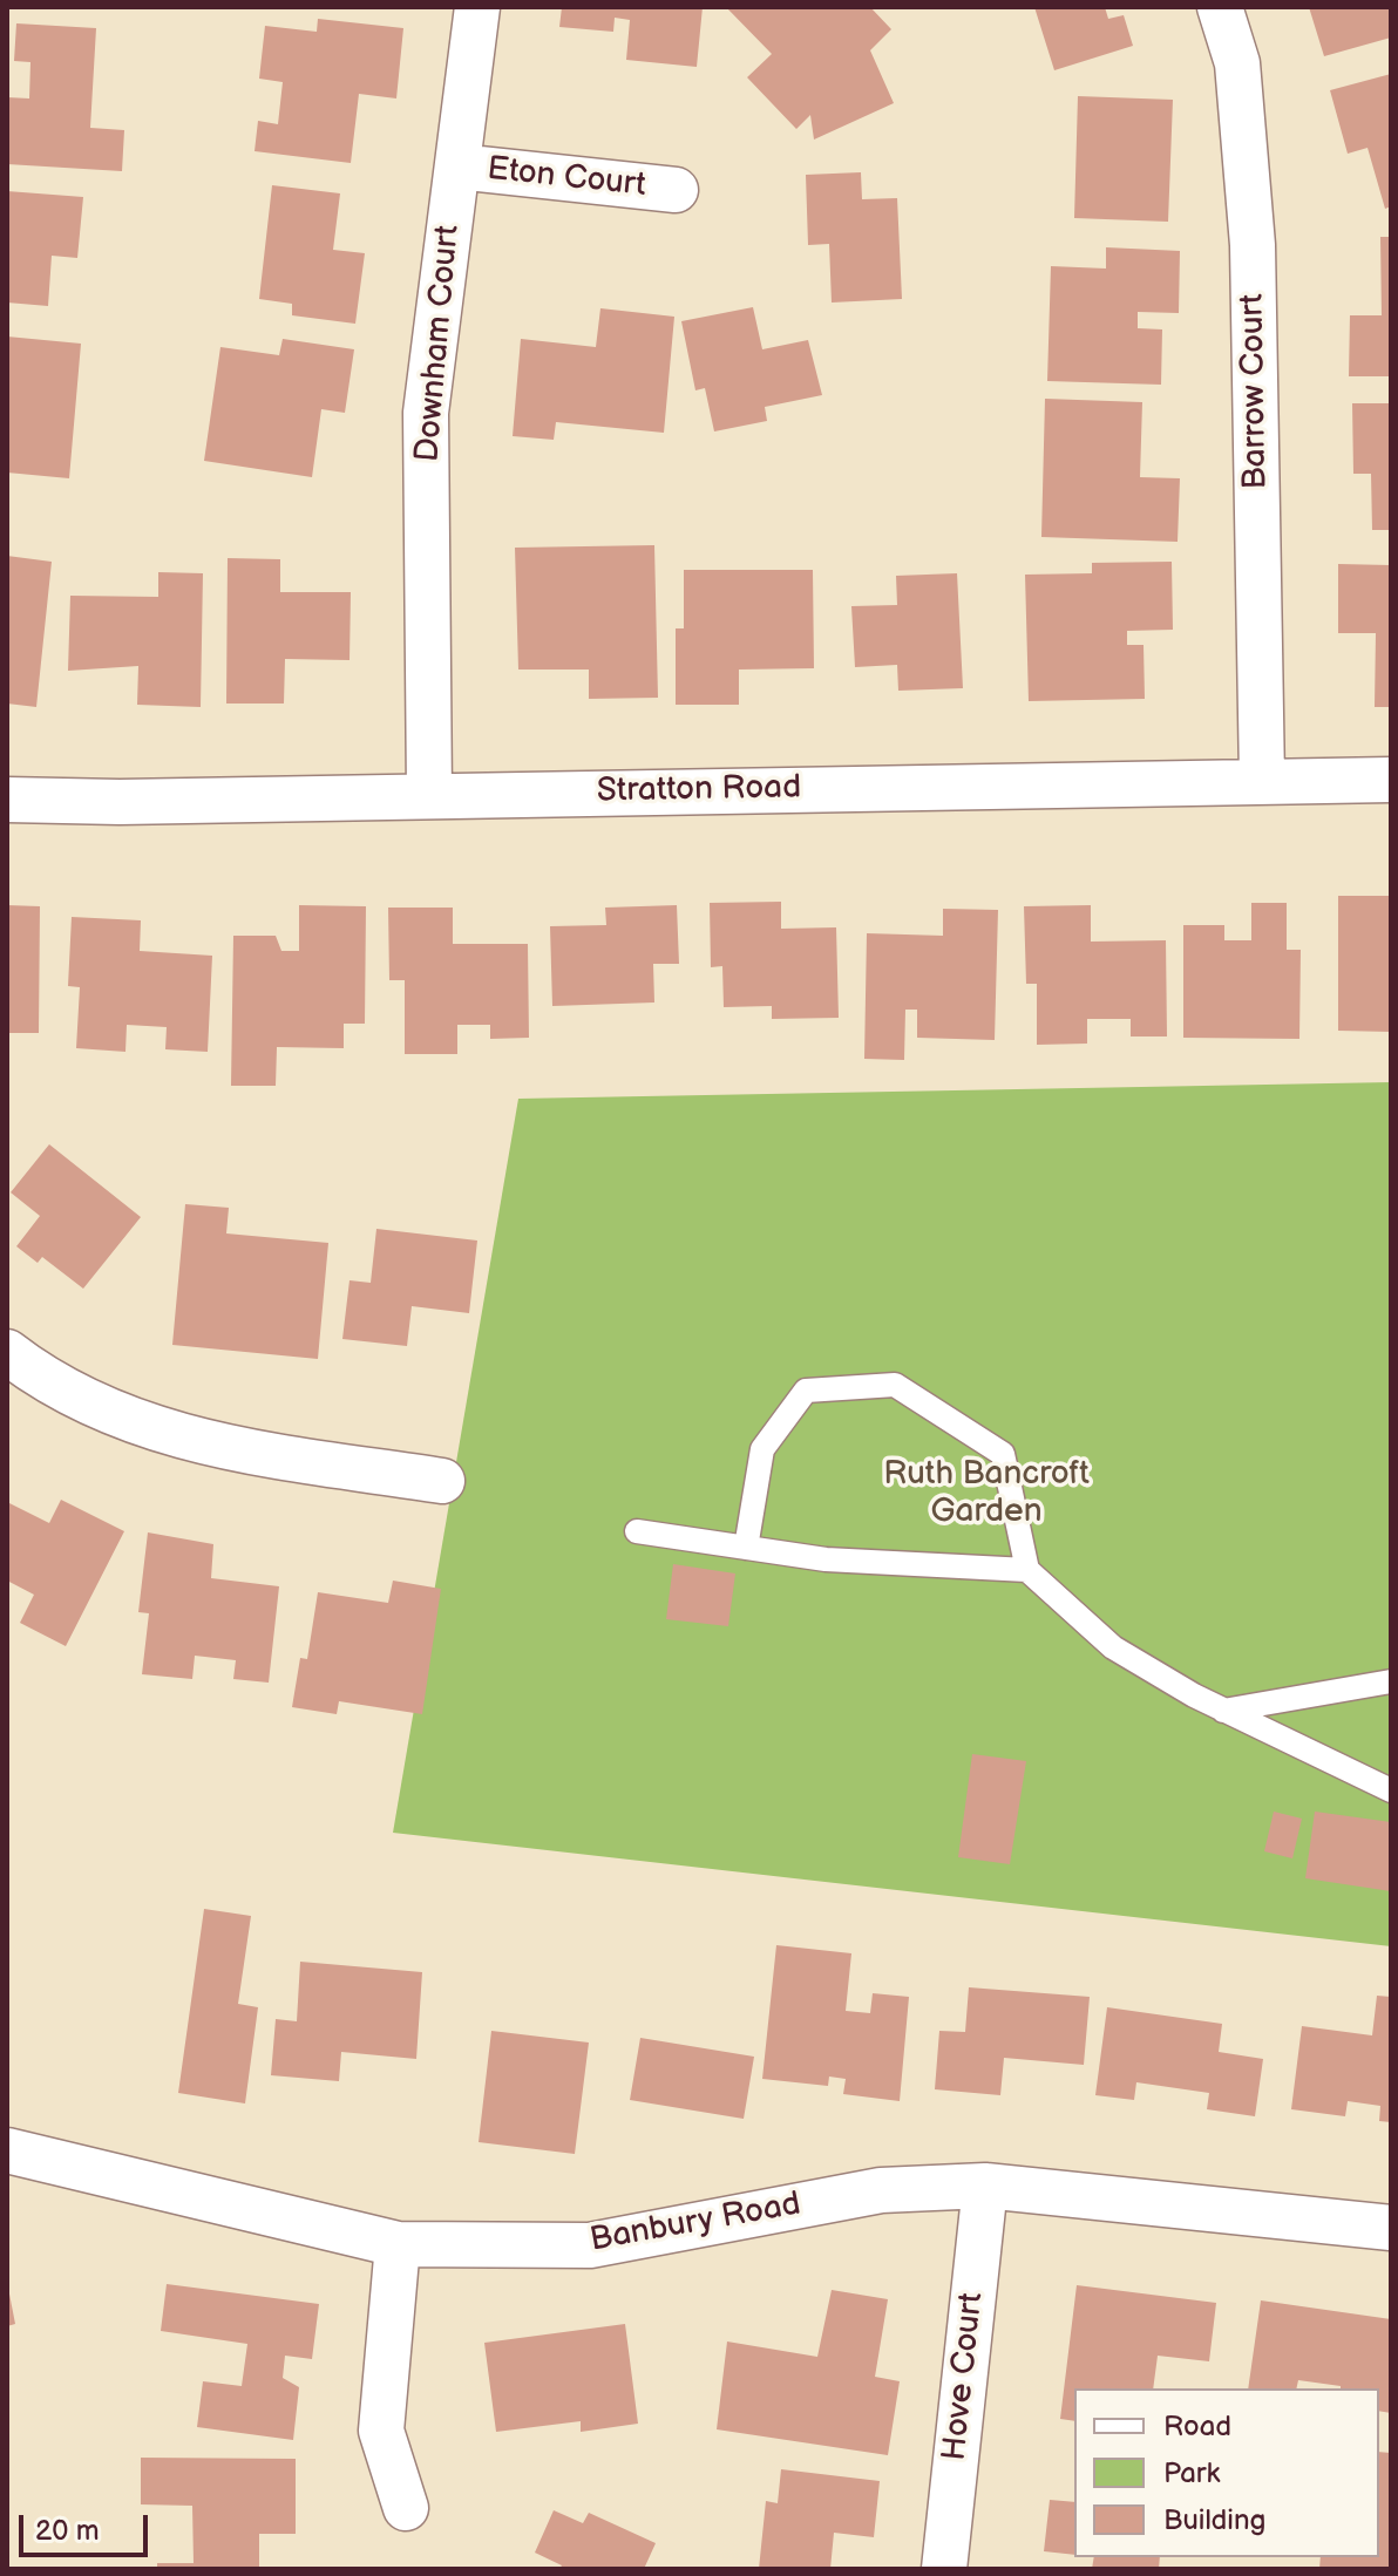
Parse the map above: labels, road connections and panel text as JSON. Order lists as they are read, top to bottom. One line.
{"streets":{"street":["Eton Court","Downham Court","Barrow Court","Stratton Road","Banbury Road","Hove Court"]},"crossings":[["Eton Court","Downham Court"],["Downham Court","Stratton Road"],["Barrow Court","Stratton Road"],["Banbury Road","Hove Court"]],"parks":["Ruth Bancroft Garden"],"legend":["Road","Park","Building"],"scale_bar":"20 m"}
